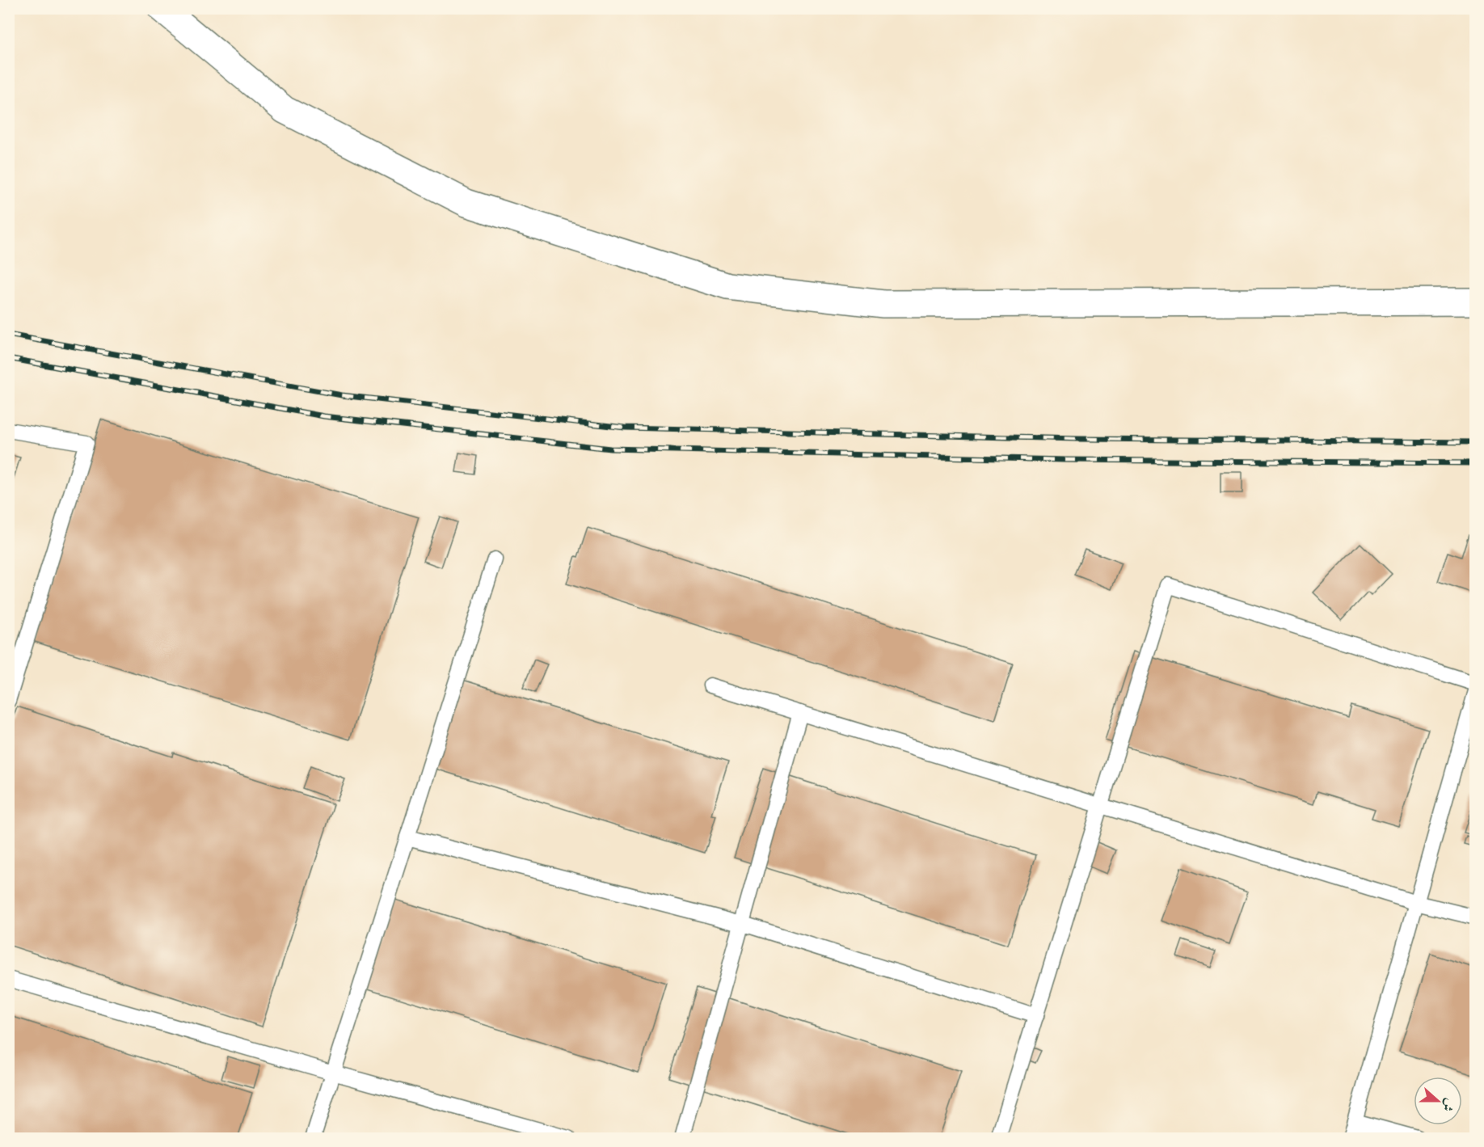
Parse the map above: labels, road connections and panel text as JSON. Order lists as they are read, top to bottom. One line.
{"north":"right"}
